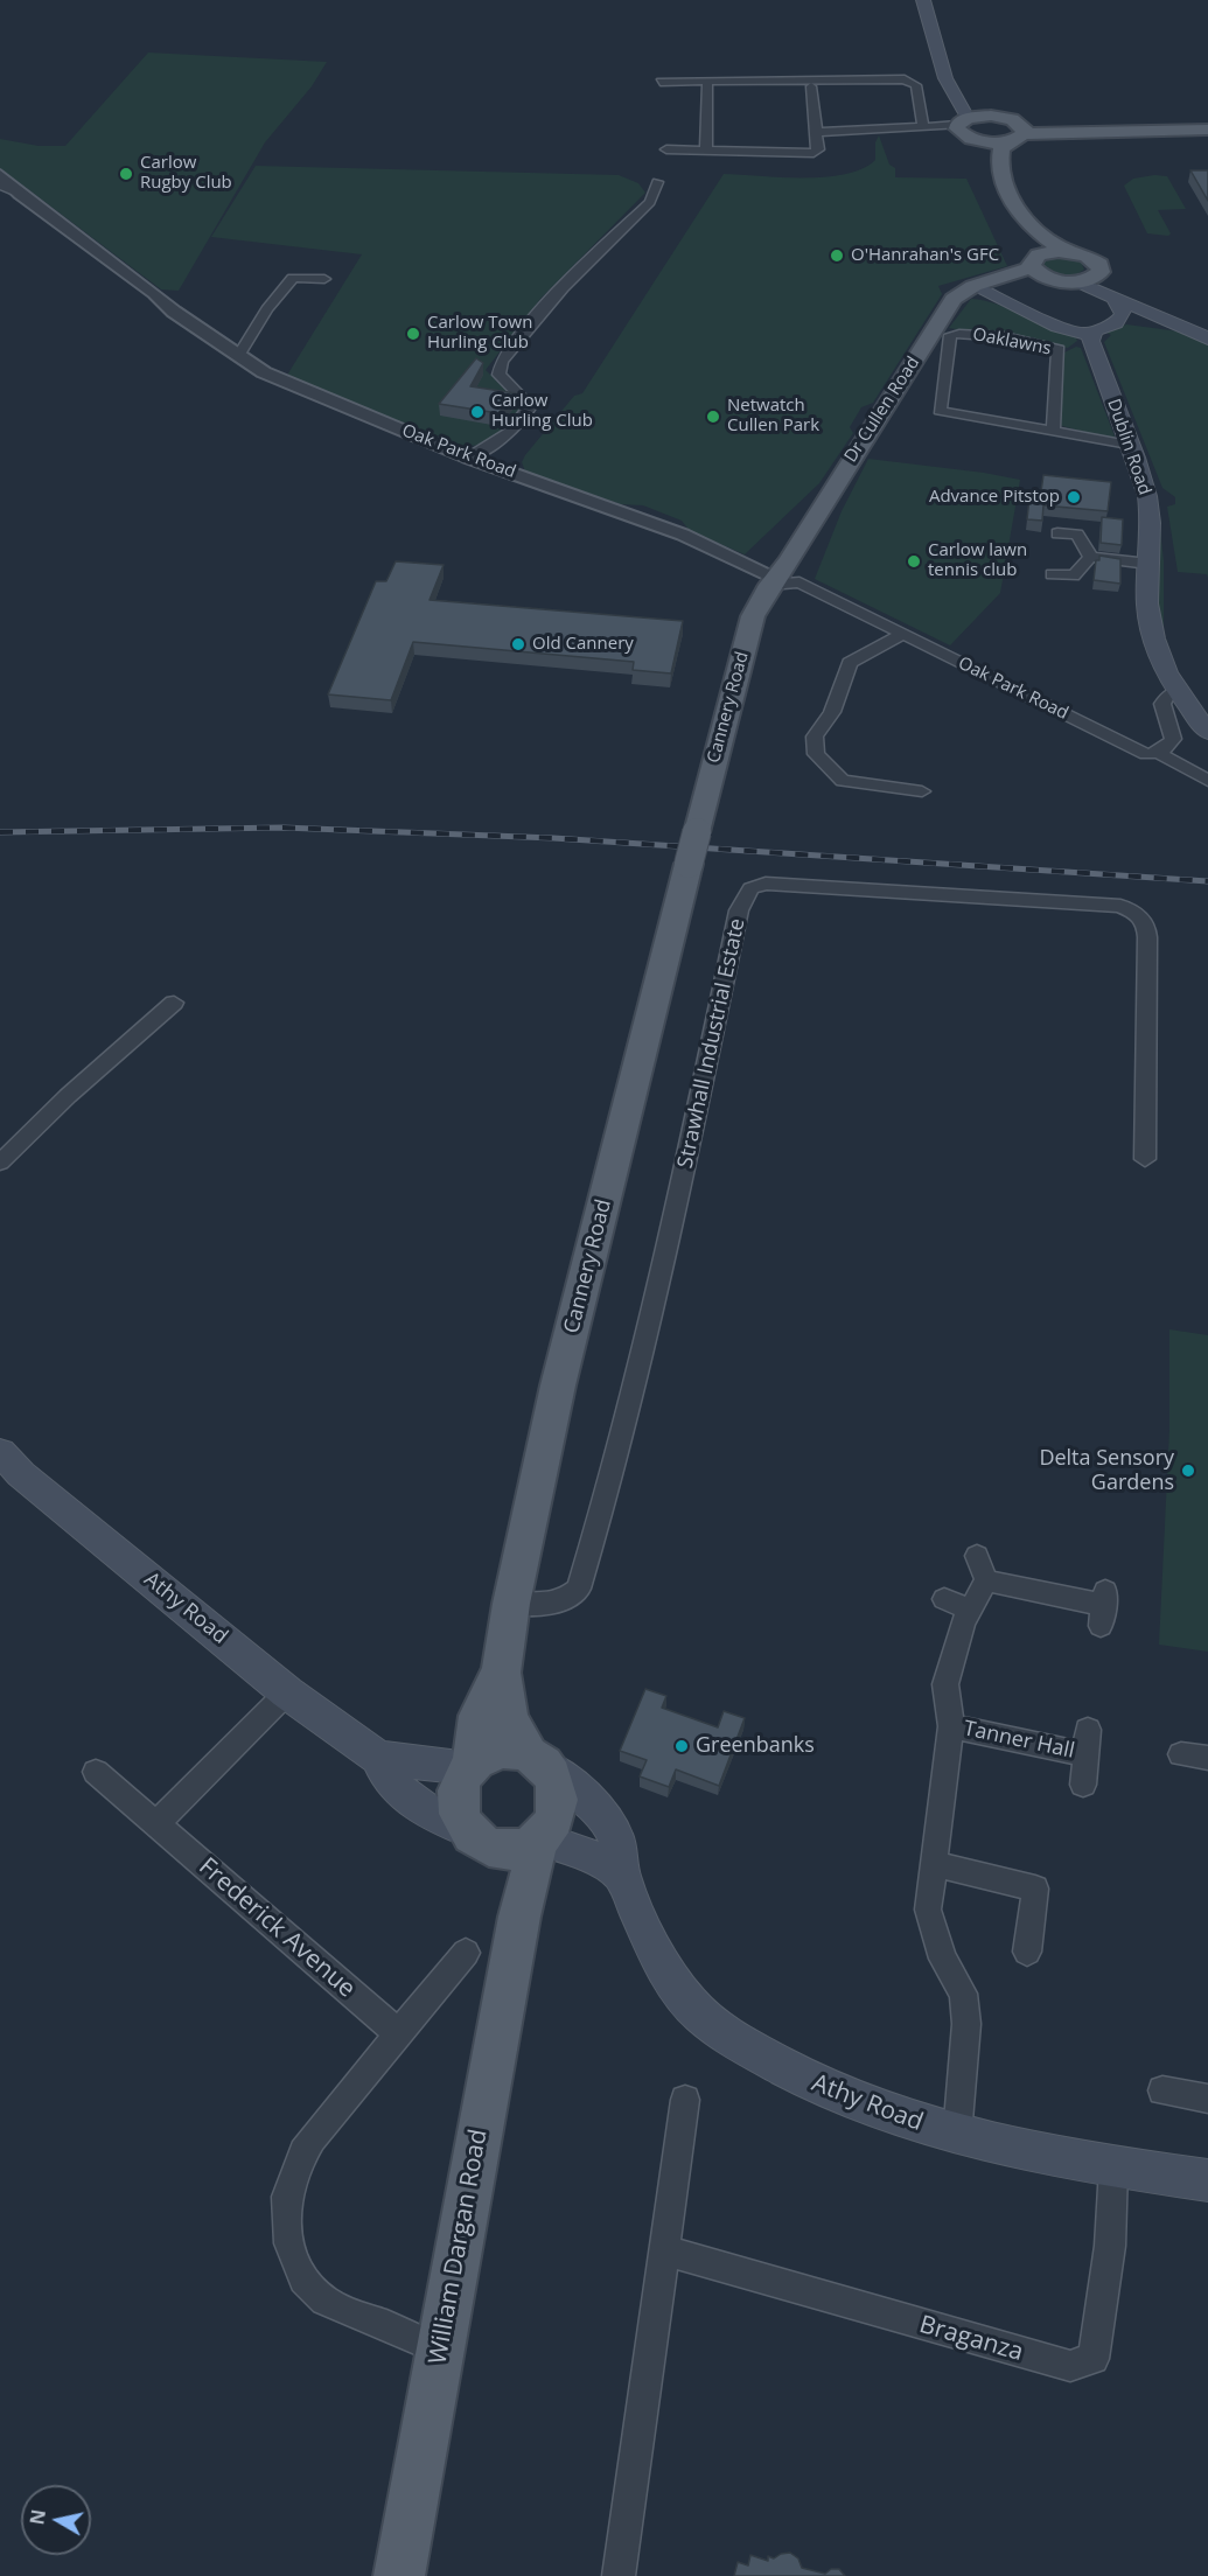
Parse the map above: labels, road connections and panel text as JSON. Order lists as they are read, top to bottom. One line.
{"streets":{"main road":["Dr Cullen Road","Dublin Road","Cannery Road","Athy Road","William Dargan Road"],"street":["Oaklawns","Oak Park Road","Strawhall Industrial Estate","Tanner Hall","Frederick Avenue","Braganza"]},"crossings":[["Oaklawns","Dublin Road"],["Dr Cullen Road","Oak Park Road"],["Dr Cullen Road","Cannery Road"],["Oak Park Road","Cannery Road"],["Cannery Road","Strawhall Industrial Estate"],["Cannery Road","Athy Road"],["Cannery Road","William Dargan Road"],["Athy Road","Tanner Hall"],["Athy Road","William Dargan Road"],["Athy Road","Braganza"]],"places":["Carlow Rugby Club","O'Hanrahan's GFC","Carlow Town Hurling Club","Carlow Hurling Club","Netwatch Cullen Park","Advance Pitstop","Carlow lawn tennis club","Old Cannery","Delta Sensory Gardens","Greenbanks"],"north":"left"}
